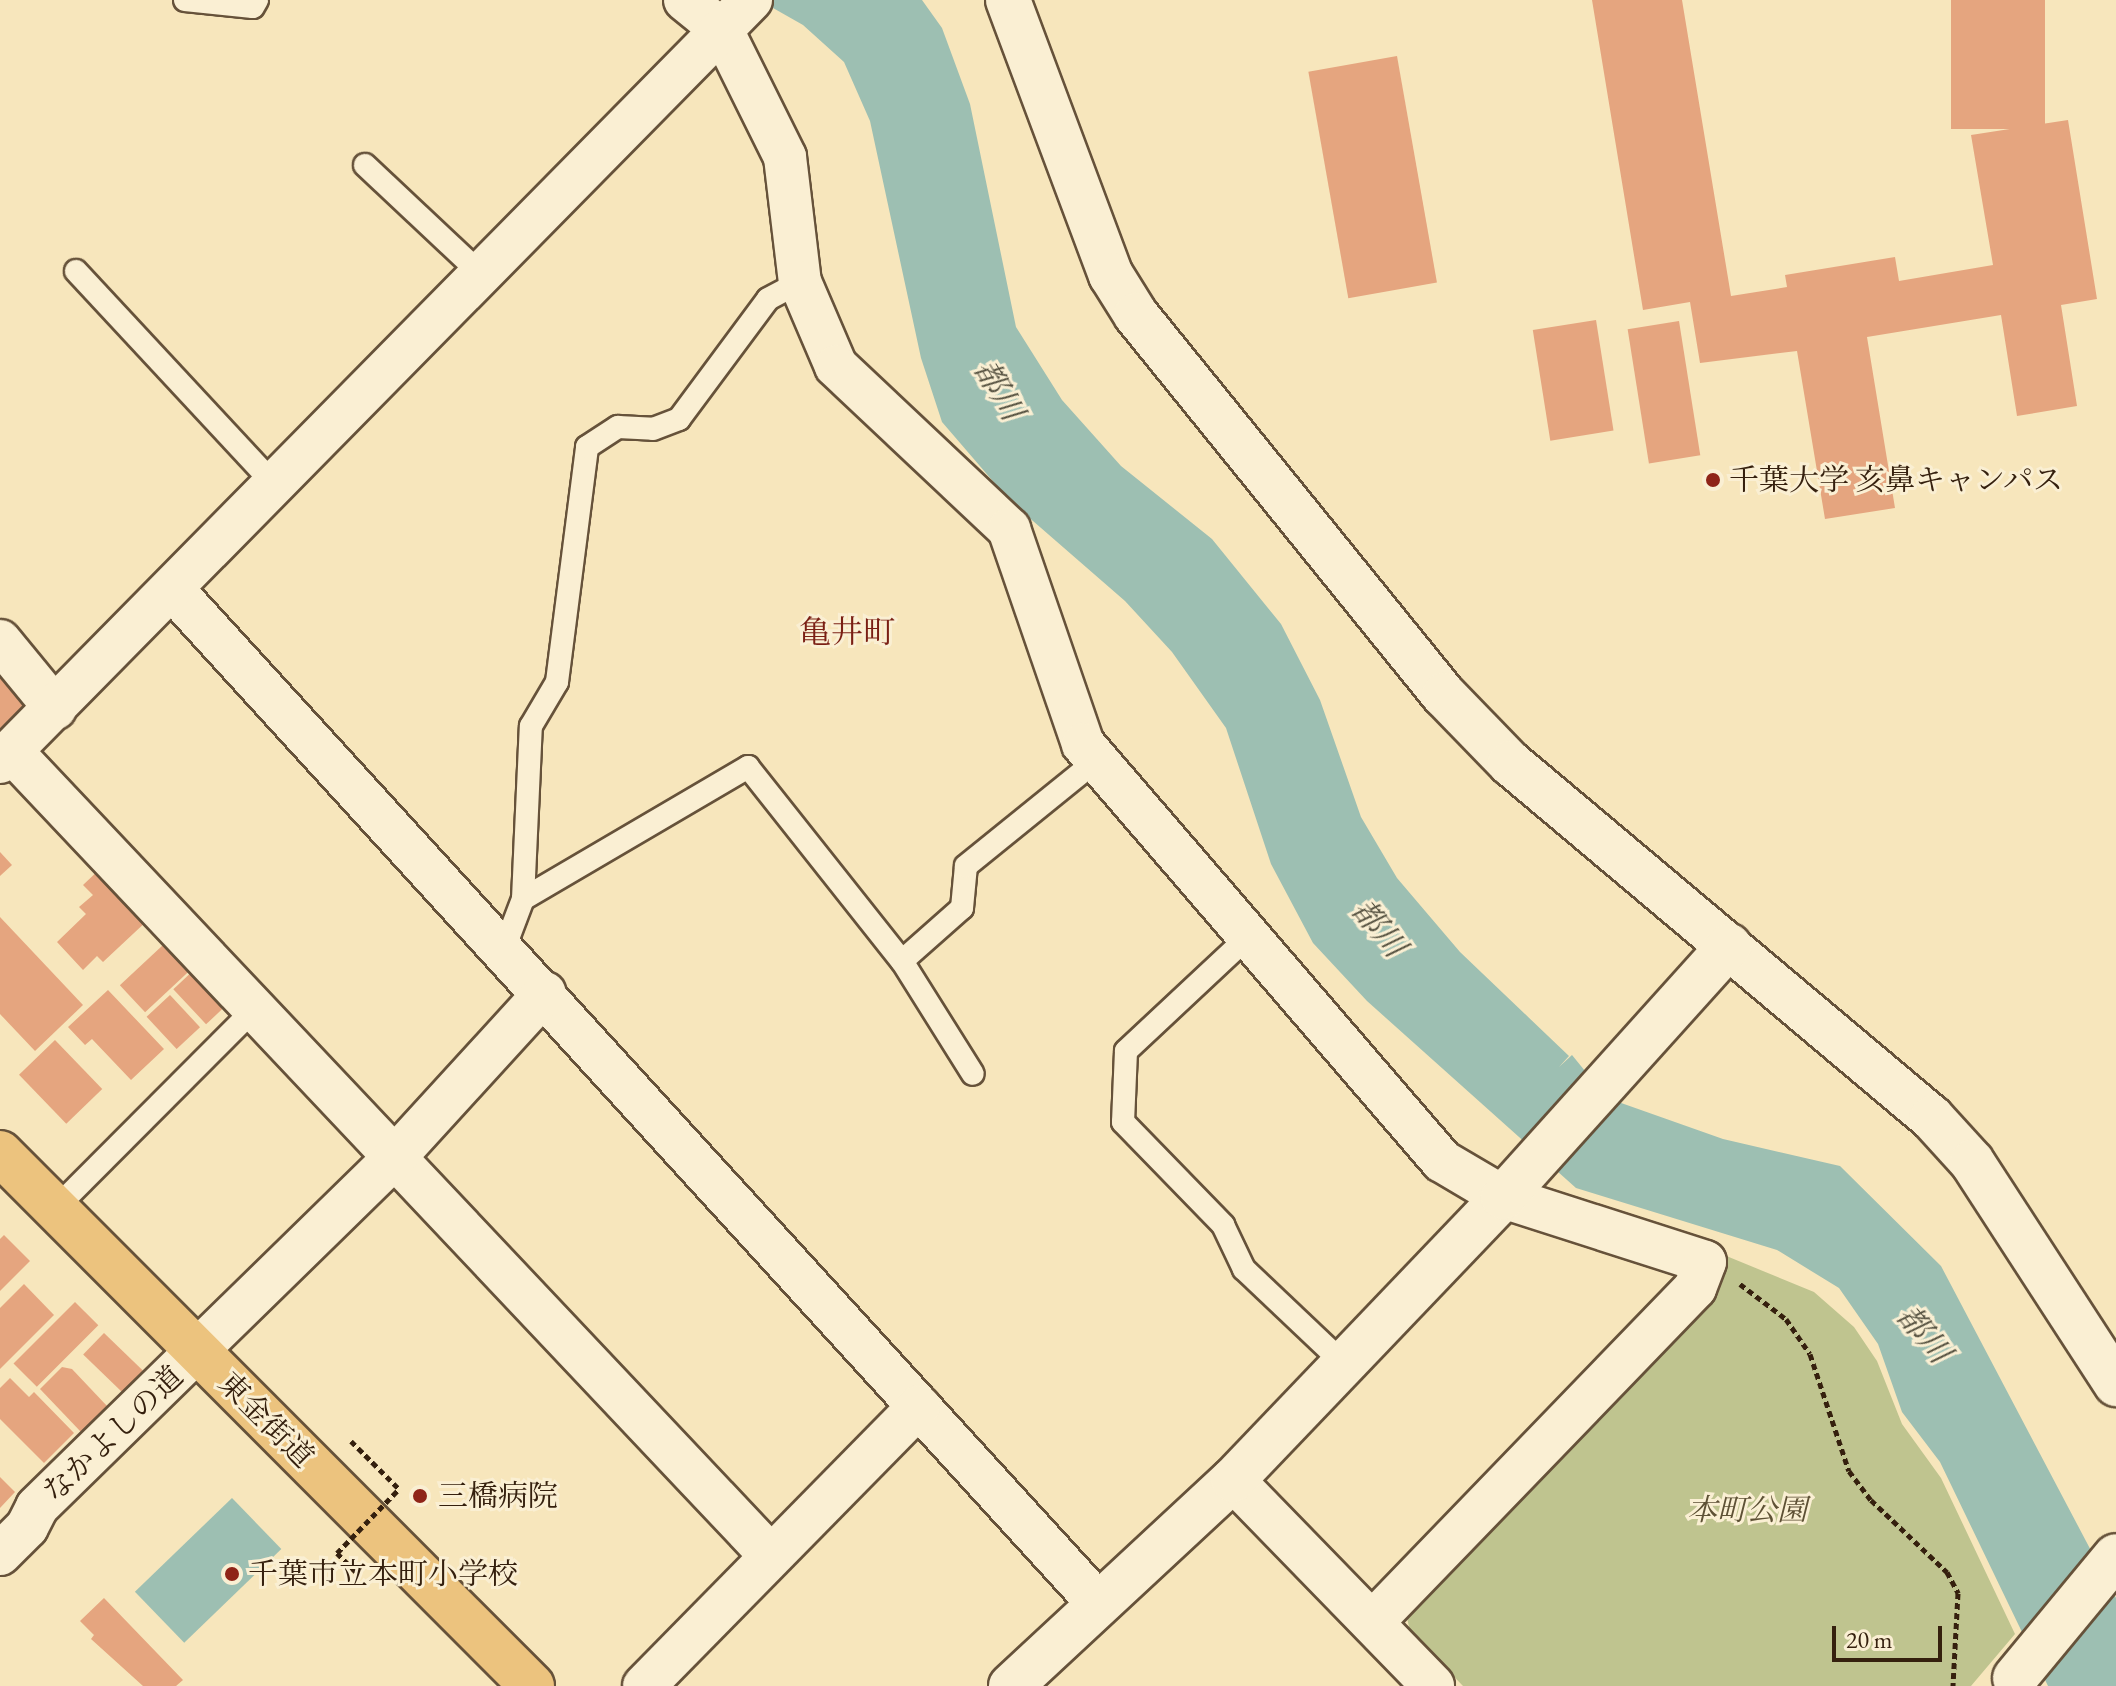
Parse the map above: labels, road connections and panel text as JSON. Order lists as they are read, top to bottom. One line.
{"streets":{"highway":["東金街道"],"street":["なかよしの道"]},"crossings":[["東金街道","なかよしの道"]],"districts":["亀井町"],"water":["都川"],"parks":["本町公園"],"places":["千葉大学 亥鼻キャンパス","三橋病院","千葉市立本町小学校"],"scale_bar":"20 m"}
